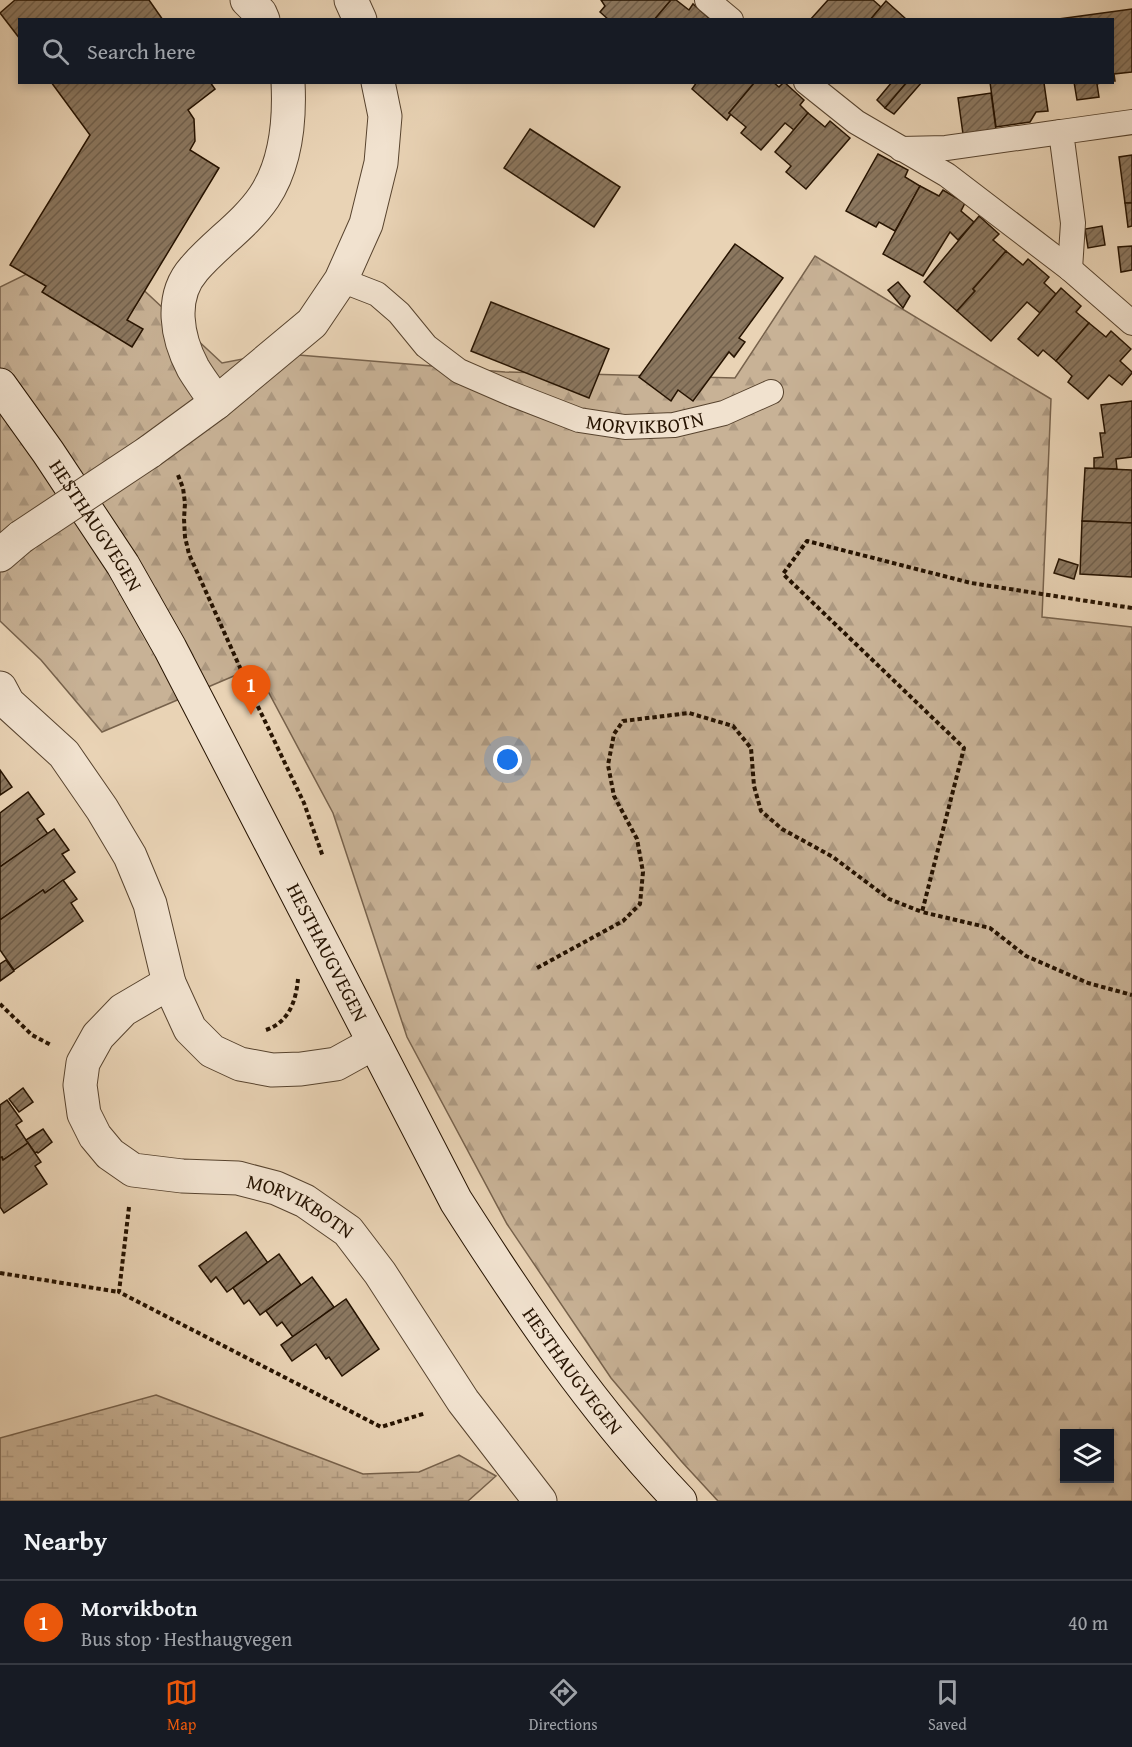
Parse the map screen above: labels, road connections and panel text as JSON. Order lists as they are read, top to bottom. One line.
{"streets":{"street":["MORVIKBOTN","HESTHAUGVEGEN"]},"page":{"search":"Search here","pins":"1","heading":"Nearby","list":[{"mark":"1","name":"Morvikbotn","note":"Bus stop · Hesthaugvegen","value":"40 m"}],"nav":["Map","Directions","Saved"]}}
